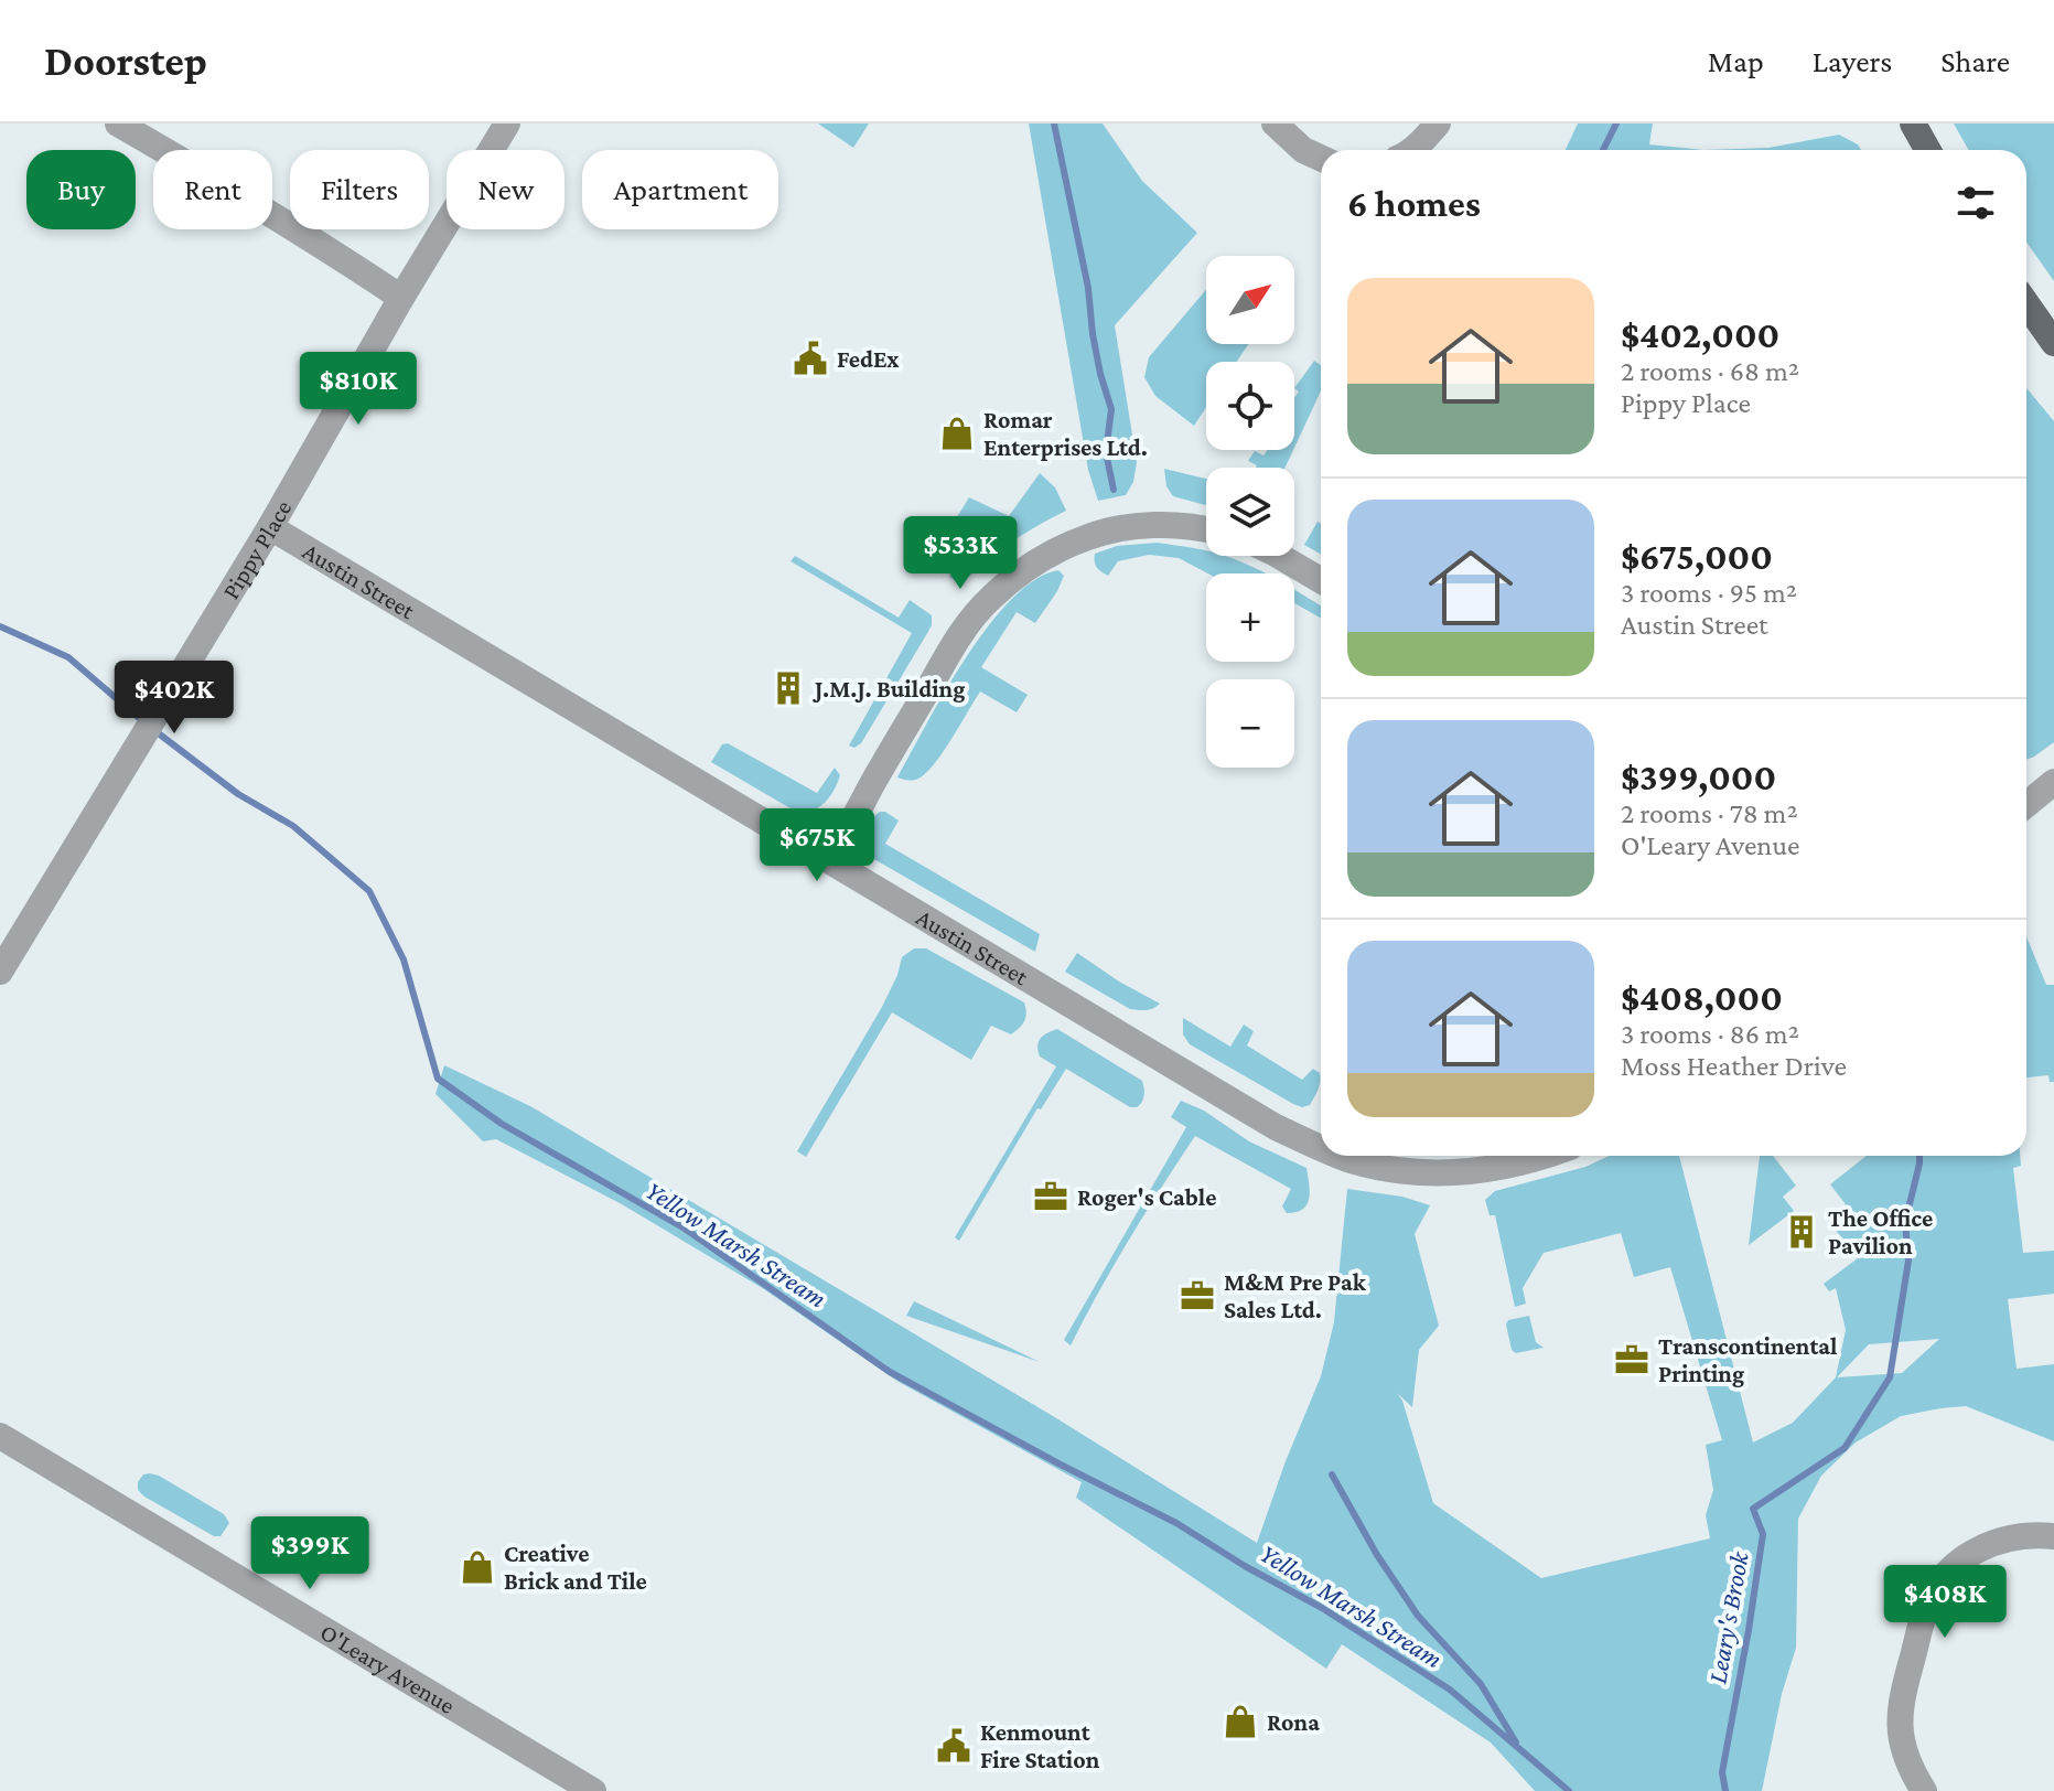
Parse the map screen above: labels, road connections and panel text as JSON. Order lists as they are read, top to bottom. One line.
{"streets":{"street":["Pippy Place","Austin Street","O'Leary Avenue"]},"crossings":[["Pippy Place","Austin Street"]],"water":["Yellow Marsh Stream","Leary's Brook"],"places":{"public building":["FedEx","Kenmount Fire Station"],"shop":["Romar Enterprises Ltd.","Creative Brick and Tile","Rona"],"building":["J.M.J. Building","The Office Pavilion"],"office":["Roger's Cable","M&M Pre Pak Sales Ltd.","Transcontinental Printing"]},"north":"top right","page":{"header":"Doorstep","nav":["Map","Layers","Share"],"chip":["Buy","Rent","Filters","New","Apartment"],"heading":"6 homes","map_buttons":["+","−"],"list":[{"name":"$402,000","note":"2 rooms · 68 m² · Pippy Place"},{"name":"$675,000","note":"3 rooms · 95 m² · Austin Street"},{"name":"$399,000","note":"2 rooms · 78 m² · O'Leary Avenue"},{"name":"$408,000","note":"3 rooms · 86 m² · Moss Heather Drive"}],"price":["$810K","$533K","$402K","$675K","$399K","$408K"]}}
